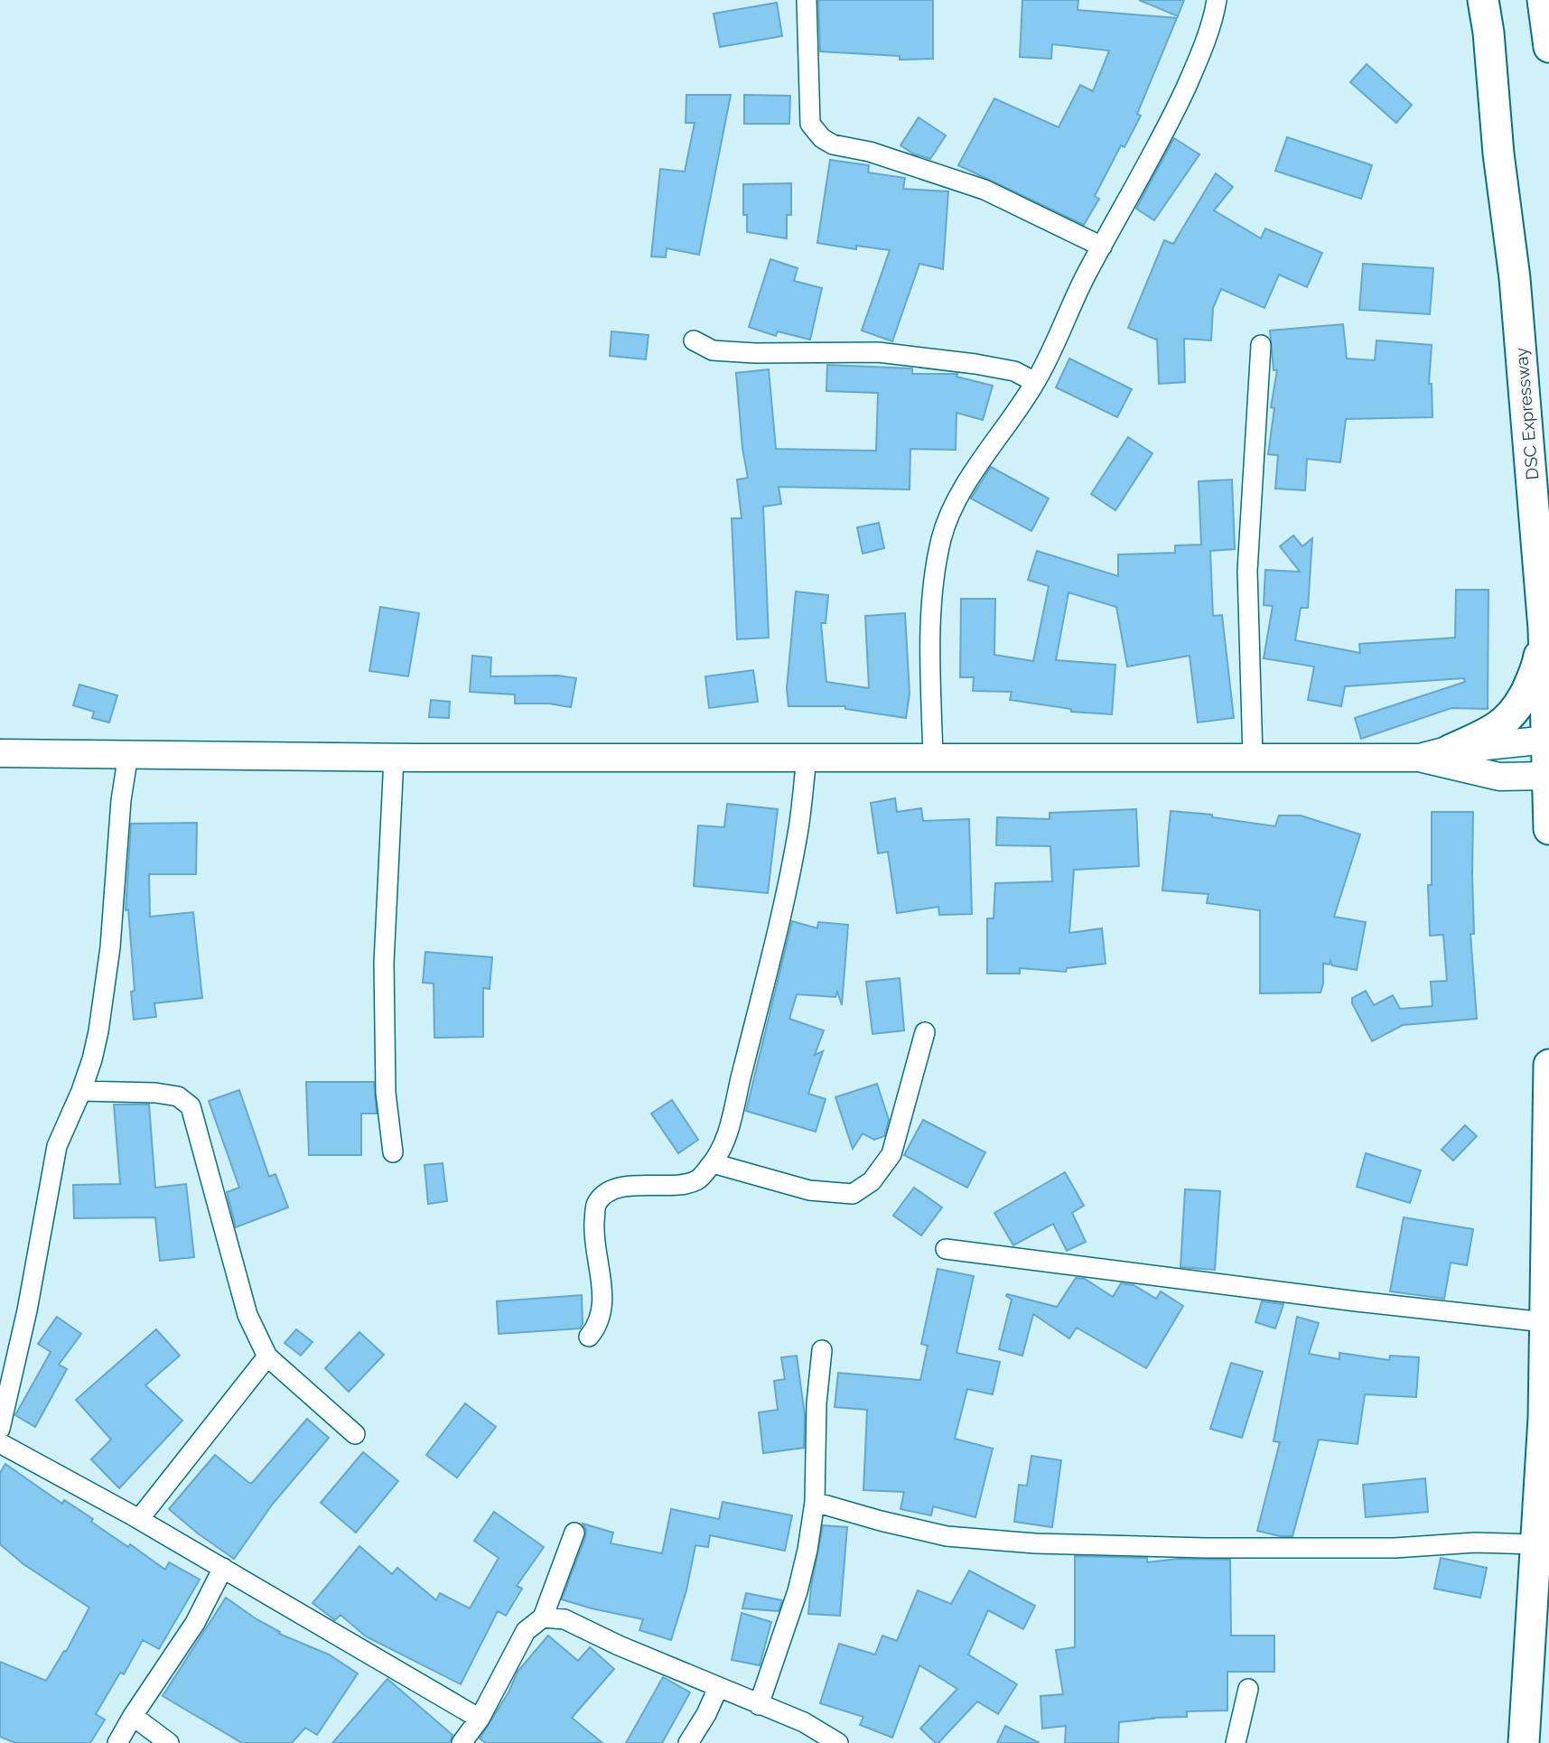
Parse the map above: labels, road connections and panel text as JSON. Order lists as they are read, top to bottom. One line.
{"streets":{"main road":["DSC Expressway"]}}
